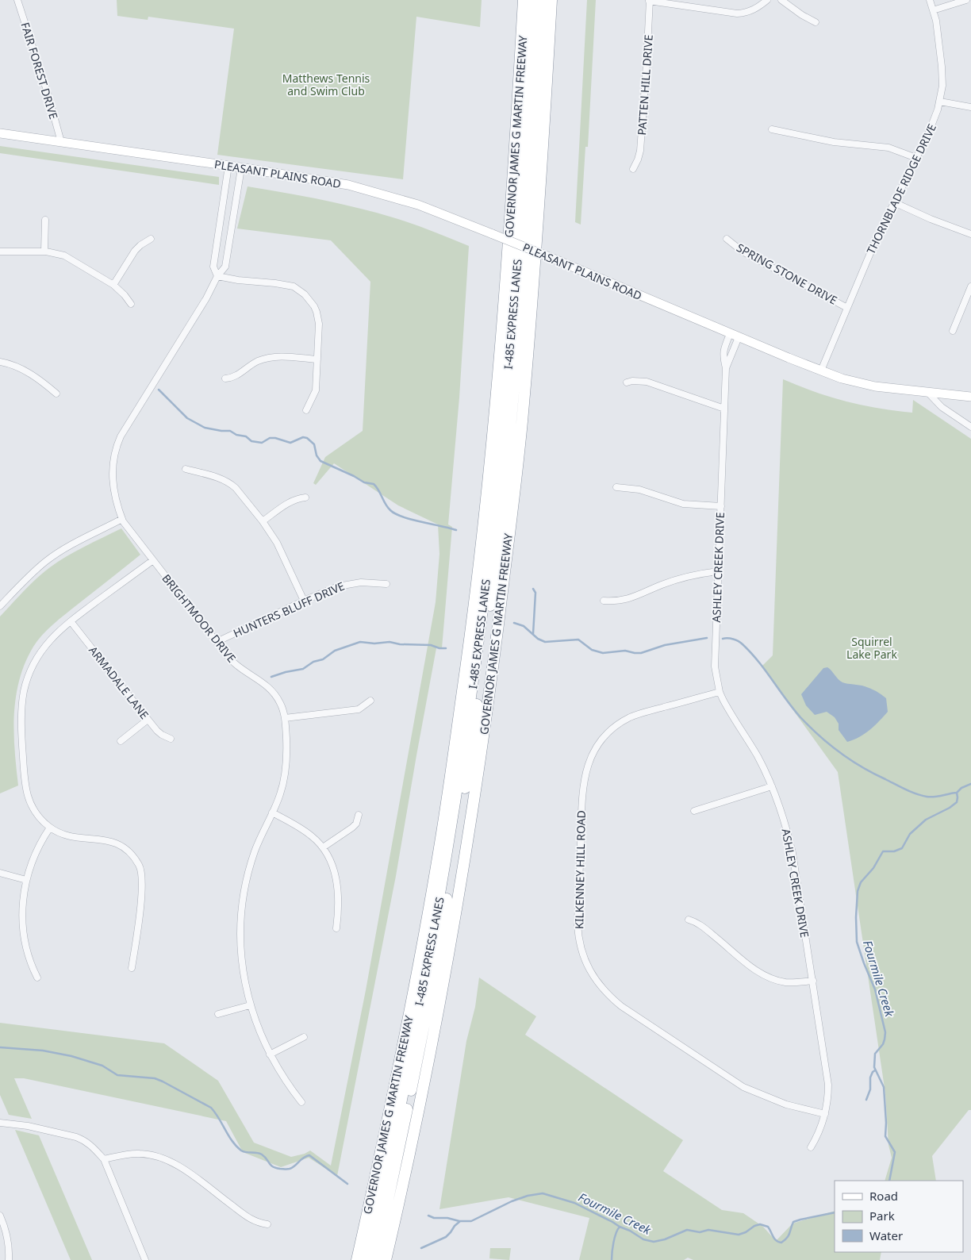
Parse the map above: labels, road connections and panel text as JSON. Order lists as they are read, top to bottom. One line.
{"streets":{"highway":["GOVERNOR JAMES G MARTIN FREEWAY","I-485 EXPRESS LANES"],"street":["FAIR FOREST DRIVE","PATTEN HILL DRIVE","PLEASANT PLAINS ROAD","THORNBLADE RIDGE DRIVE","SPRING STONE DRIVE","ASHLEY CREEK DRIVE","HUNTERS BLUFF DRIVE","BRIGHTMOOR DRIVE","ARMADALE LANE","KILKENNEY HILL ROAD"]},"crossings":[["FAIR FOREST DRIVE","PLEASANT PLAINS ROAD"],["PLEASANT PLAINS ROAD","THORNBLADE RIDGE DRIVE"],["PLEASANT PLAINS ROAD","ASHLEY CREEK DRIVE"],["PLEASANT PLAINS ROAD","BRIGHTMOOR DRIVE"],["THORNBLADE RIDGE DRIVE","SPRING STONE DRIVE"],["ASHLEY CREEK DRIVE","KILKENNEY HILL ROAD"],["HUNTERS BLUFF DRIVE","BRIGHTMOOR DRIVE"]],"water":["Fourmile Creek"],"parks":["Matthews Tennis and Swim Club","Squirrel Lake Park"],"legend":["Road","Park","Water"]}
